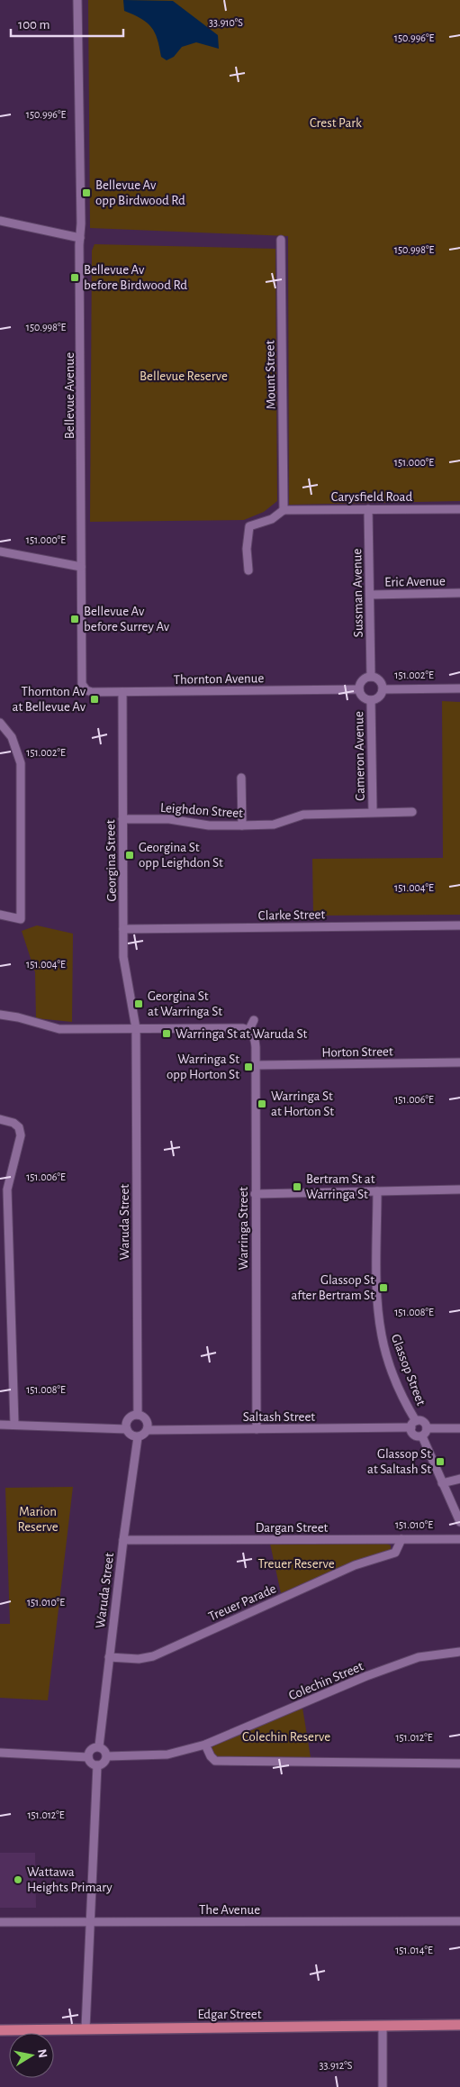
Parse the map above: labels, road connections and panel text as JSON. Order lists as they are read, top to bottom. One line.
{"streets":{"main road":["Edgar Street"],"street":["Mount Street","Bellevue Avenue","Carysfield Road","Eric Avenue","Sussman Avenue","Thornton Avenue","Cameron Avenue","Leighdon Street","Georgina Street","Clarke Street","Horton Street","Waruda Street","Warringa Street","Glassop Street","Saltash Street","Dargan Street","Treuer Parade","Colechin Street","The Avenue"]},"crossings":[["Mount Street","Carysfield Road"],["Bellevue Avenue","Thornton Avenue"],["Carysfield Road","Sussman Avenue"],["Eric Avenue","Sussman Avenue"],["Sussman Avenue","Thornton Avenue"],["Sussman Avenue","Cameron Avenue"],["Thornton Avenue","Cameron Avenue"],["Thornton Avenue","Georgina Street"],["Cameron Avenue","Leighdon Street"],["Leighdon Street","Georgina Street"],["Georgina Street","Clarke Street"],["Georgina Street","Waruda Street"],["Horton Street","Warringa Street"],["Waruda Street","Saltash Street"],["Waruda Street","Dargan Street"],["Waruda Street","Treuer Parade"],["Waruda Street","Colechin Street"],["Warringa Street","Saltash Street"],["Glassop Street","Saltash Street"],["Dargan Street","Treuer Parade"]],"parks":["Crest Park","Bellevue Reserve","Marion Reserve","Treuer Reserve","Colechin Reserve"],"places":{"transit":["Bellevue Av opp Birdwood Rd","Bellevue Av before Birdwood Rd","Bellevue Av before Surrey Av","Thornton Av at Bellevue Av","Georgina St opp Leighdon St","Georgina St at Warringa St","Warringa St at Waruda St","Warringa St opp Horton St","Warringa St at Horton St","Bertram St at Warringa St","Glassop St after Bertram St","Glassop St at Saltash St"],"other":["Wattawa Heights Primary"]},"scale_bar":"100 m","north":"right","coordinates":["33.910°S","150.996°E","150.998°E","151.000°E","151.002°E","151.004°E","151.006°E","151.008°E","151.010°E","151.012°E","151.014°E","33.912°S"]}
